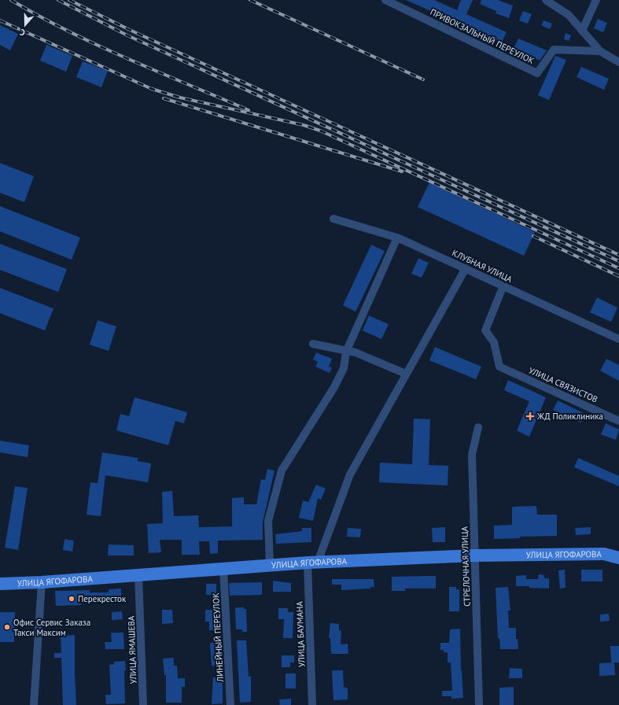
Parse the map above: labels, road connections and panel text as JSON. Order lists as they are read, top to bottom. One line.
{"streets":{"main road":["УЛИЦА ЯГОФАРОВА"],"street":["ПРИВОКЗАЛЬНЫЙ ПЕРЕУЛОК","КЛУБНАЯ УЛИЦА","УЛИЦА СВЯЗИСТОВ","СТРЕЛОЧНАЯ УЛИЦА","УЛИЦА БАУМАНА","ЛИНЕЙНЫЙ ПЕРЕУЛОК","УЛИЦА ЯМАШЕВА"]},"crossings":[["КЛУБНАЯ УЛИЦА","УЛИЦА СВЯЗИСТОВ"],["УЛИЦА ЯГОФАРОВА","СТРЕЛОЧНАЯ УЛИЦА"],["УЛИЦА ЯГОФАРОВА","УЛИЦА БАУМАНА"],["УЛИЦА ЯГОФАРОВА","ЛИНЕЙНЫЙ ПЕРЕУЛОК"],["УЛИЦА ЯГОФАРОВА","УЛИЦА ЯМАШЕВА"]],"places":{"health":["ЖД Поликлиника"],"other":["Перекресток","Офис Сервис Заказа Такси Максим"]},"north":"bottom"}
